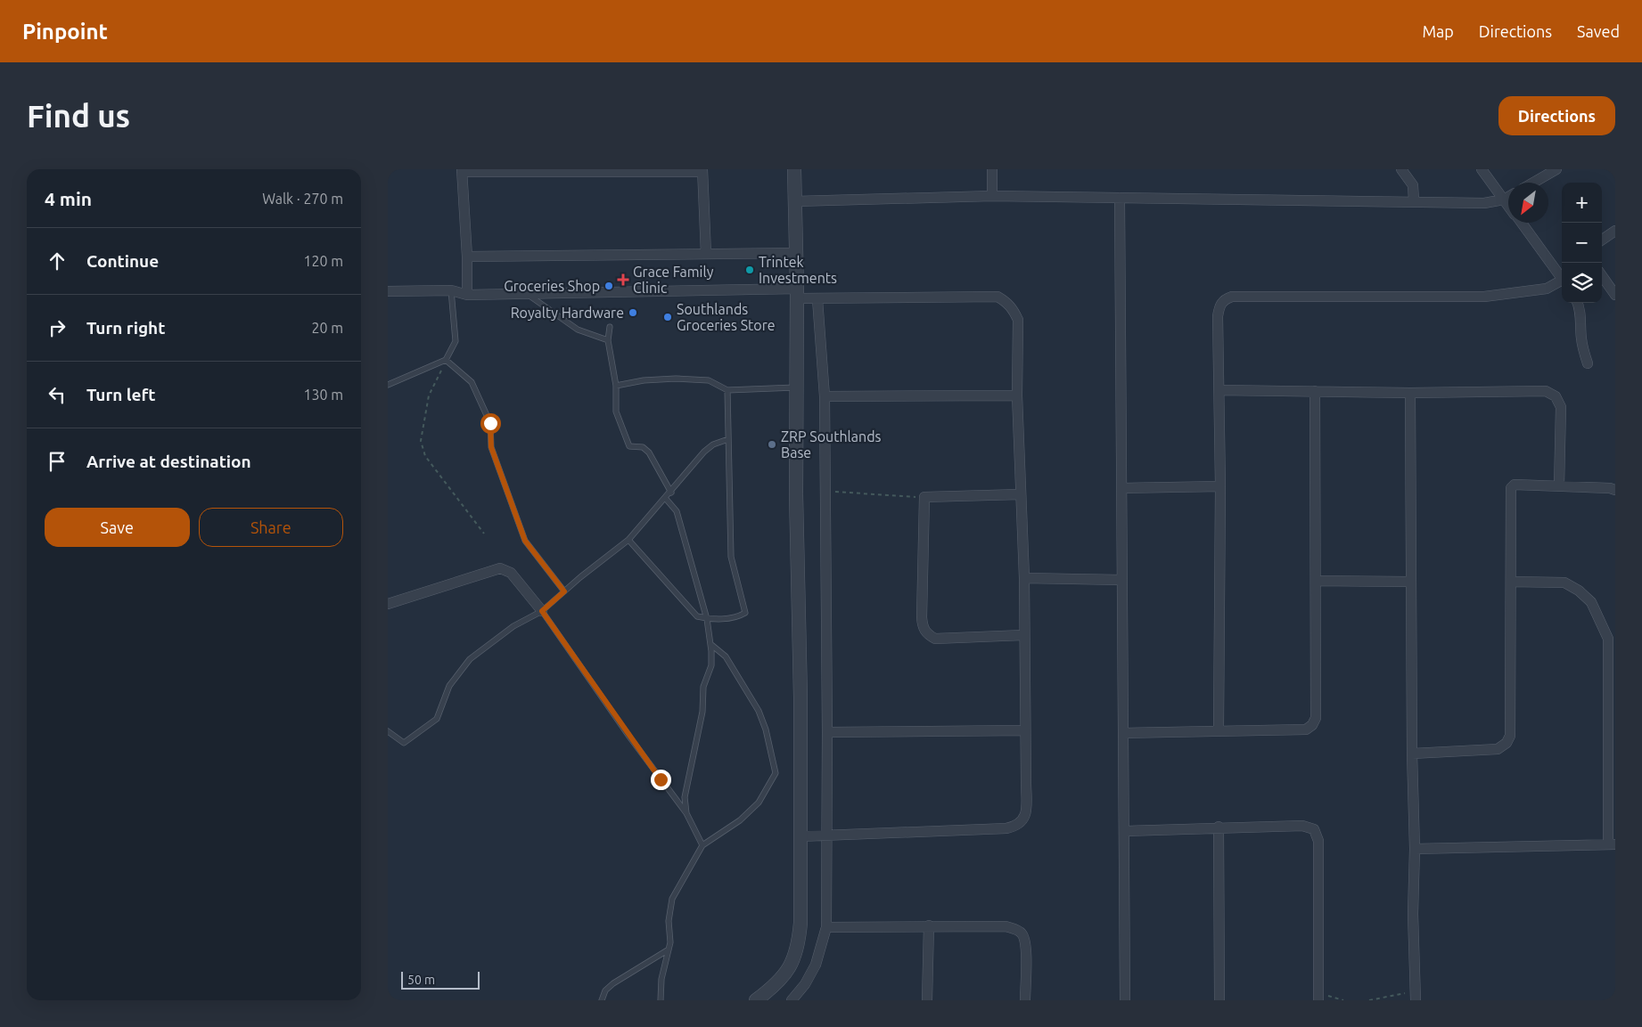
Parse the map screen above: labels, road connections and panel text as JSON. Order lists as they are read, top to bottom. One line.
{"places":{"other":["Trintek Investments","Groceries Shop","Royalty Hardware","Southlands Groceries Store","ZRP Southlands Base"],"health":["Grace Family Clinic"]},"scale_bar":"50 m","north":"bottom left","page":{"header":"Pinpoint","nav":["Map","Directions","Saved"],"buttons":["Directions",["Save","Share"]],"title":"Find us","heading":["4 min","Walk · 270 m"],"map_buttons":["+","−"],"list":[["Continue","120 m"],["Turn right","20 m"],["Turn left","130 m"],"Arrive at destination"],"scale":"50 m"}}
